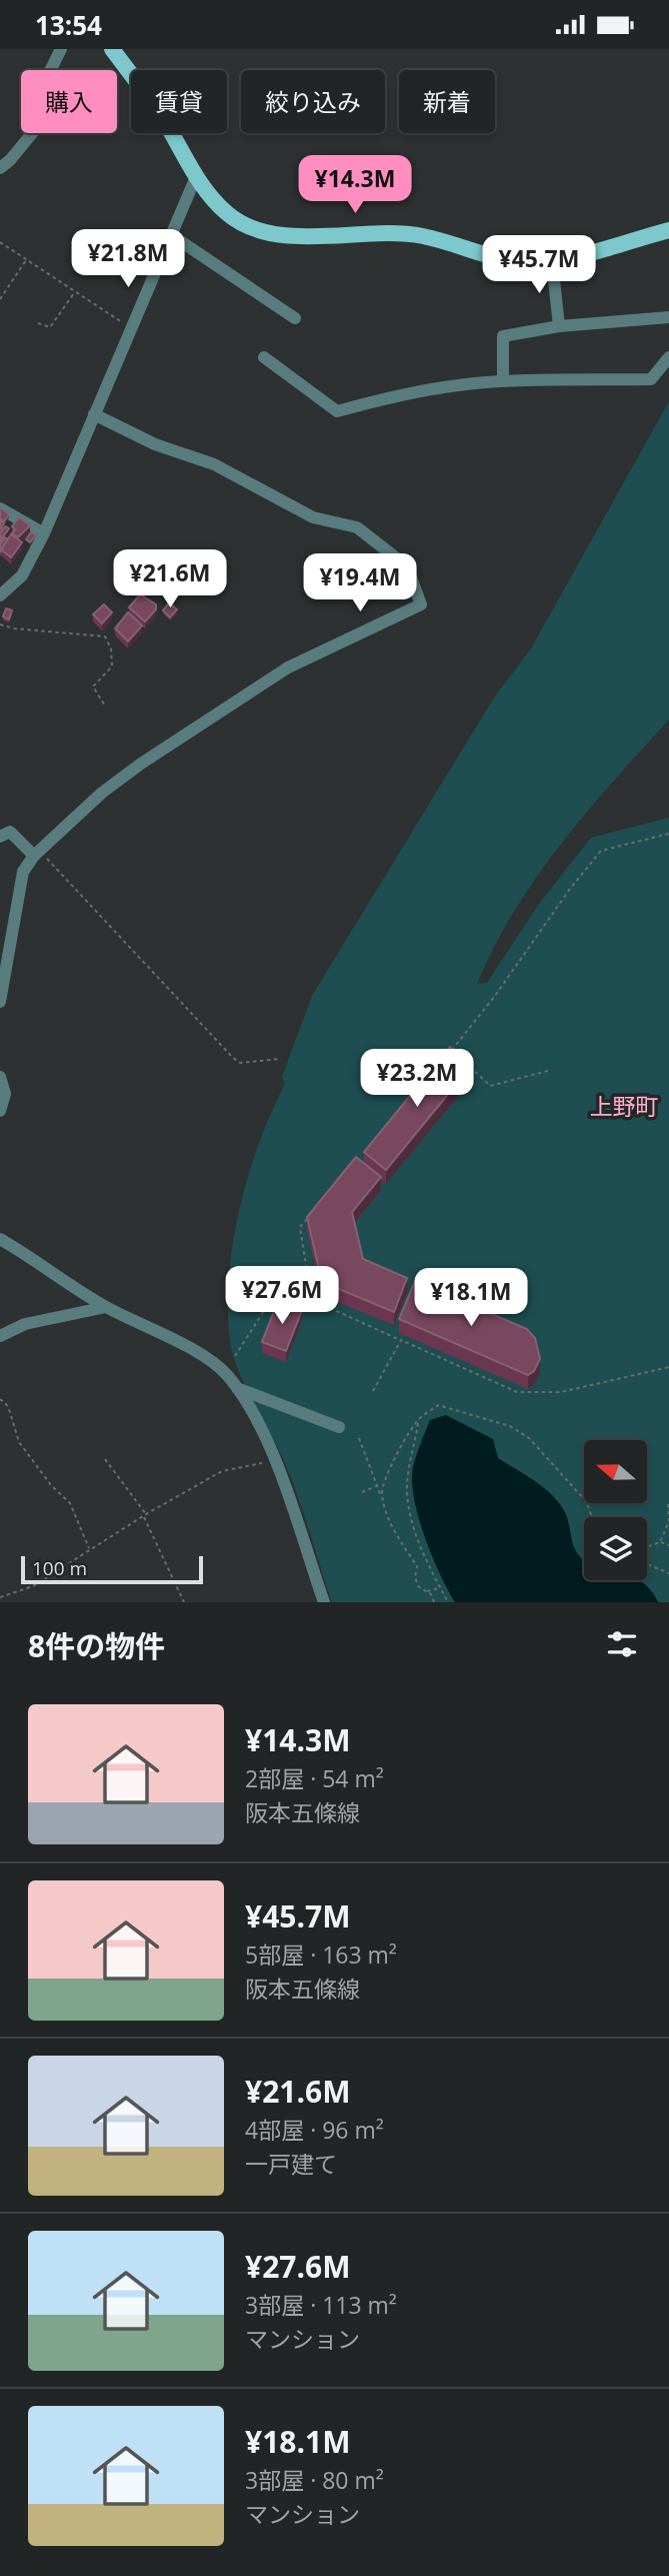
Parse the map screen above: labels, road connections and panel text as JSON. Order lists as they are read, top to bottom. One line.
{"districts":["上野町"],"scale_bar":"100 m","north":"left","page":{"status":"13:54","chip":["購入","賃貸","絞り込み","新着"],"price":["¥14.3M","¥21.8M","¥45.7M","¥21.6M","¥19.4M","¥23.2M","¥27.6M","¥18.1M"],"scale":"100 m","heading":"8件の物件","list":[{"name":"¥14.3M","note":"2部屋 · 54 m² · 阪本五條線"},{"name":"¥45.7M","note":"5部屋 · 163 m² · 阪本五條線"},{"name":"¥21.6M","note":"4部屋 · 96 m² · 一戸建て"},{"name":"¥27.6M","note":"3部屋 · 113 m² · マンション"},{"name":"¥18.1M","note":"3部屋 · 80 m² · マンション"}]}}
